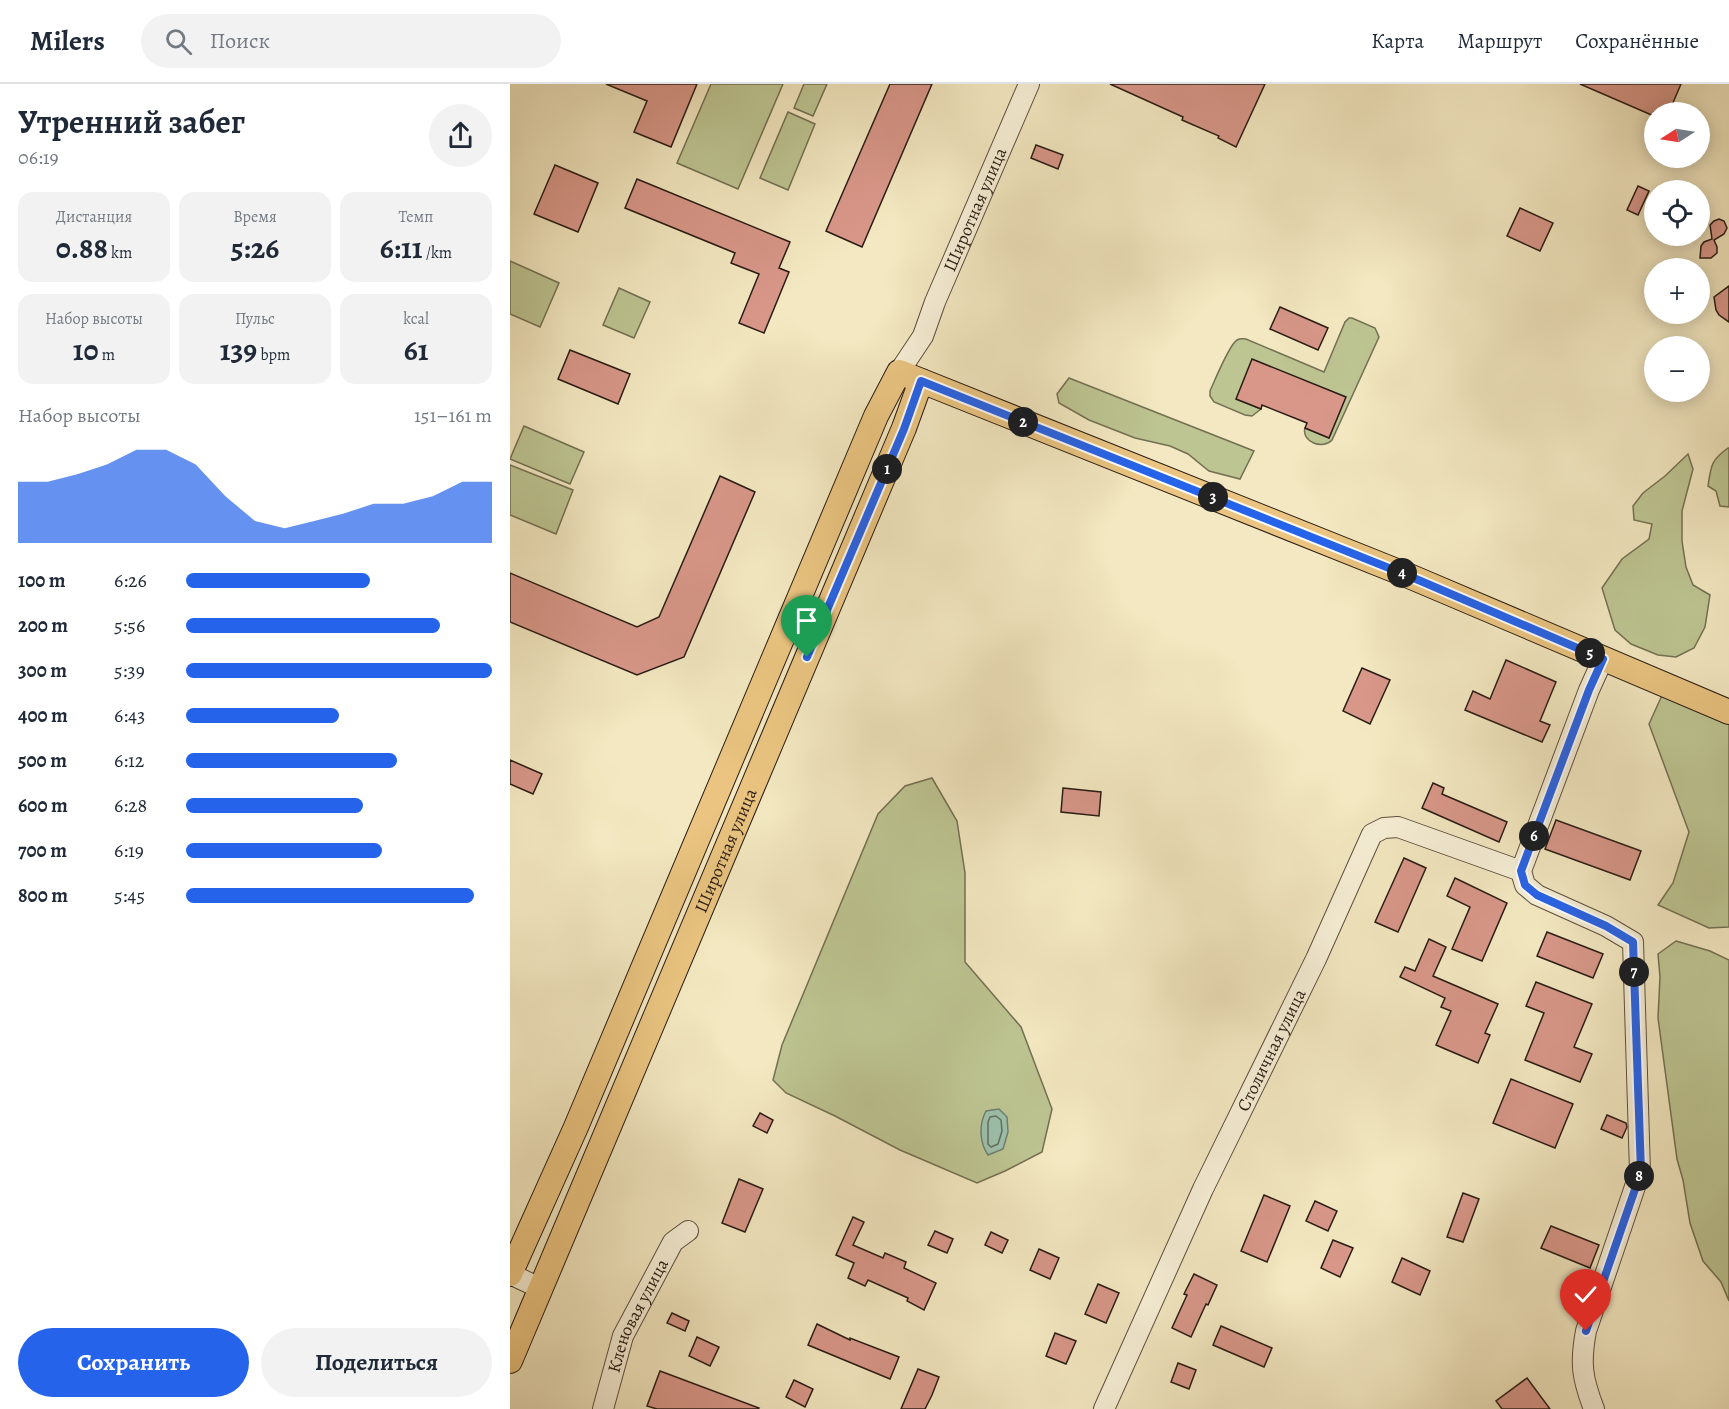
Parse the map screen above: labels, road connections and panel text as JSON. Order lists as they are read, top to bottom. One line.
{"streets":{"main road":["Широтная улица"],"street":["Столичная улица","Кленовая улица"]},"north":"left","page":{"header":"Milers","search":"Поиск","nav":["Карта","Маршрут","Сохранённые"],"heading":["Утренний забег","06:19"],"map_buttons":["+","−"],"stats":[["Дистанция","0.88 km"],["Время","5:26"],["Темп","6:11 /km"],["Набор высоты","10 m"],["Пульс","139 bpm"],["kcal","61"]],"chart":["Набор высоты","151–161 m"],"pins":["2","1","3","4","5","6","7","8"],"list":[{"name":"100 m","note":"6:26"},{"name":"200 m","note":"5:56"},{"name":"300 m","note":"5:39"},{"name":"400 m","note":"6:43"},{"name":"500 m","note":"6:12"},{"name":"600 m","note":"6:28"},{"name":"700 m","note":"6:19"},{"name":"800 m","note":"5:45"}],"buttons":["Сохранить","Поделиться"]}}
